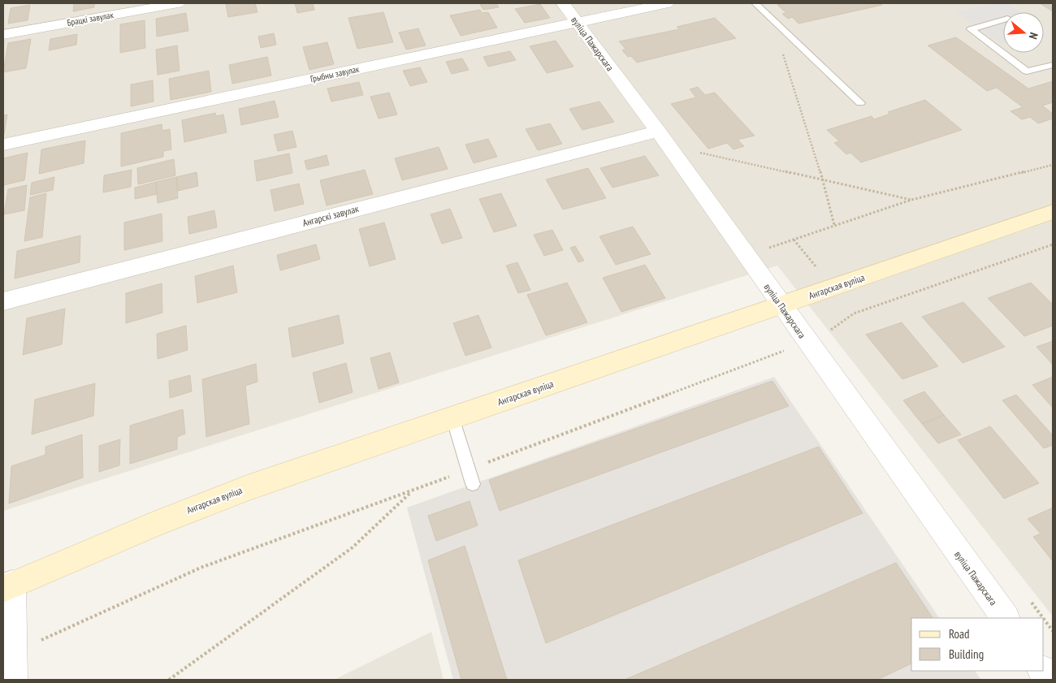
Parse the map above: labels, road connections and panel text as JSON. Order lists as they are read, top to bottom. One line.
{"streets":{"street":["Брацкі завулак","вуліца Пажарскага","Грыбны завулак","Ангарскі завулак","Ангарская вуліца"]},"crossings":[["вуліца Пажарскага","Грыбны завулак"],["вуліца Пажарскага","Ангарскі завулак"],["вуліца Пажарскага","Ангарская вуліца"]],"legend":["Road","Building"],"north":"right"}
